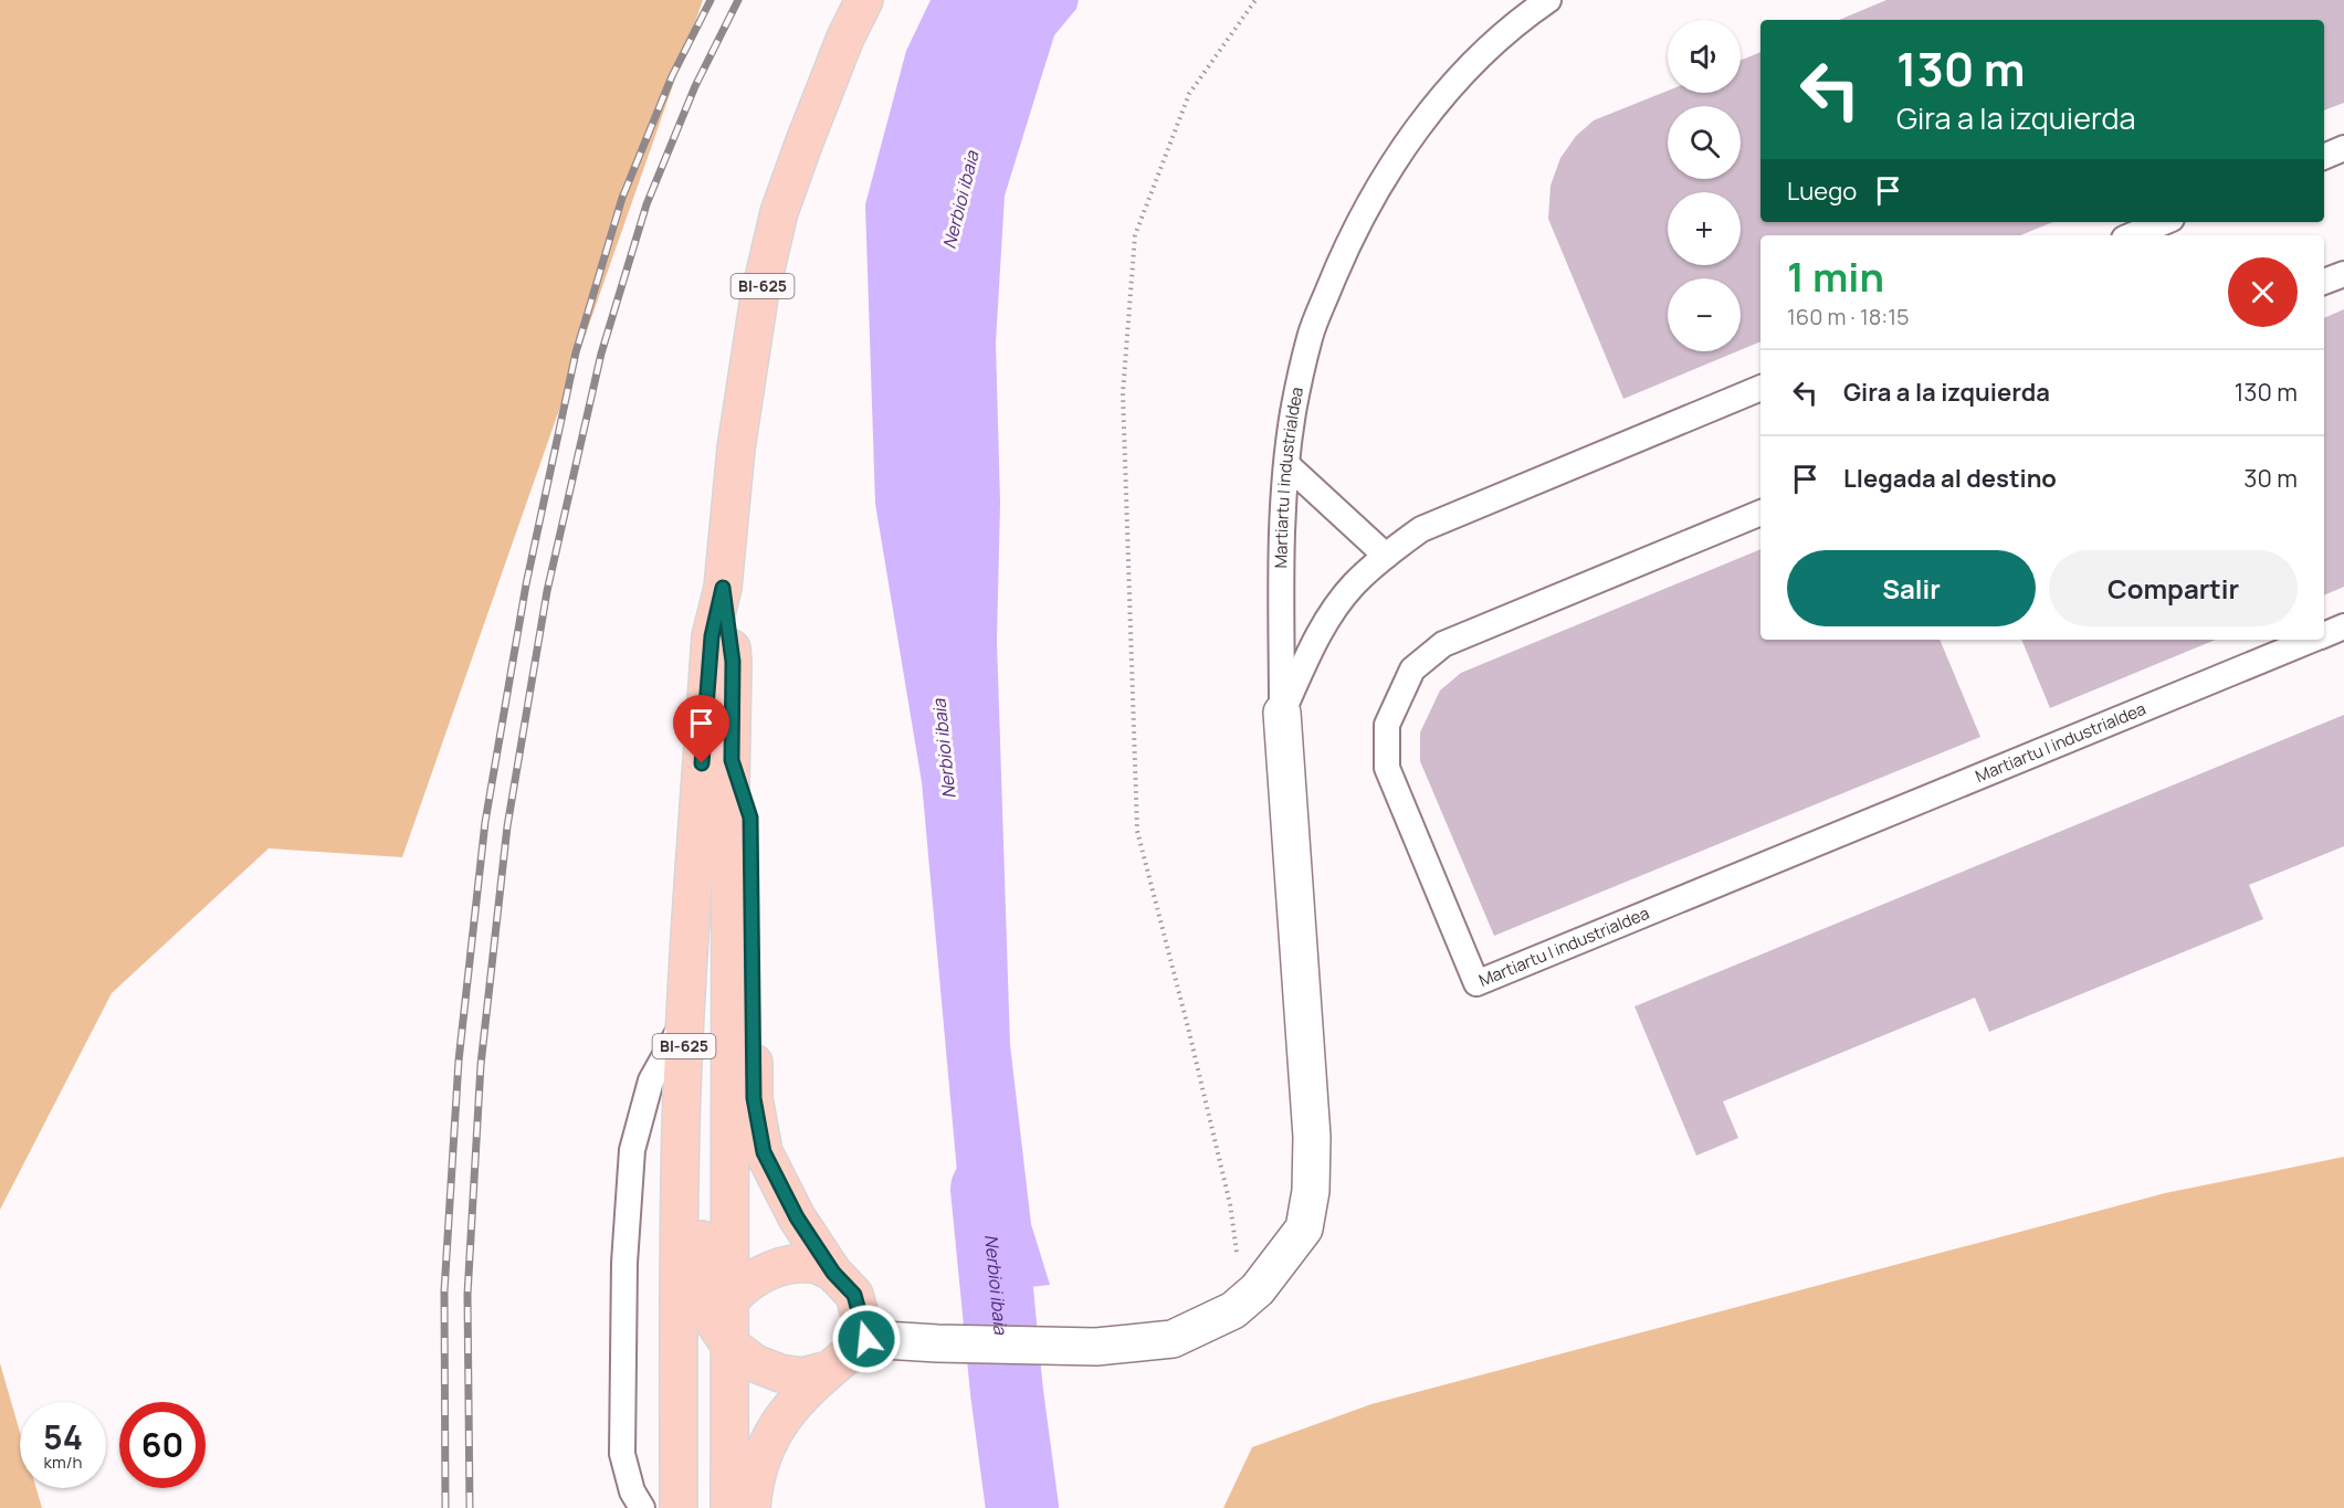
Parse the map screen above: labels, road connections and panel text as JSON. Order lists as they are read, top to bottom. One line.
{"streets":{"main road":["BI-625"],"lane":["Martiartu I industrialdea"]},"water":["Nerbioi ibaia"],"page":{"map_buttons":["+","−"],"turn":["130 m","Gira a la izquierda"],"then":"Luego","heading":["1 min","160 m · 18:15"],"list":[{"name":"Gira a la izquierda","value":"130 m"},{"name":"Llegada al destino","value":"30 m"}],"buttons":["Salir","Compartir"],"speed":"54 km/h","limit":"60"}}
